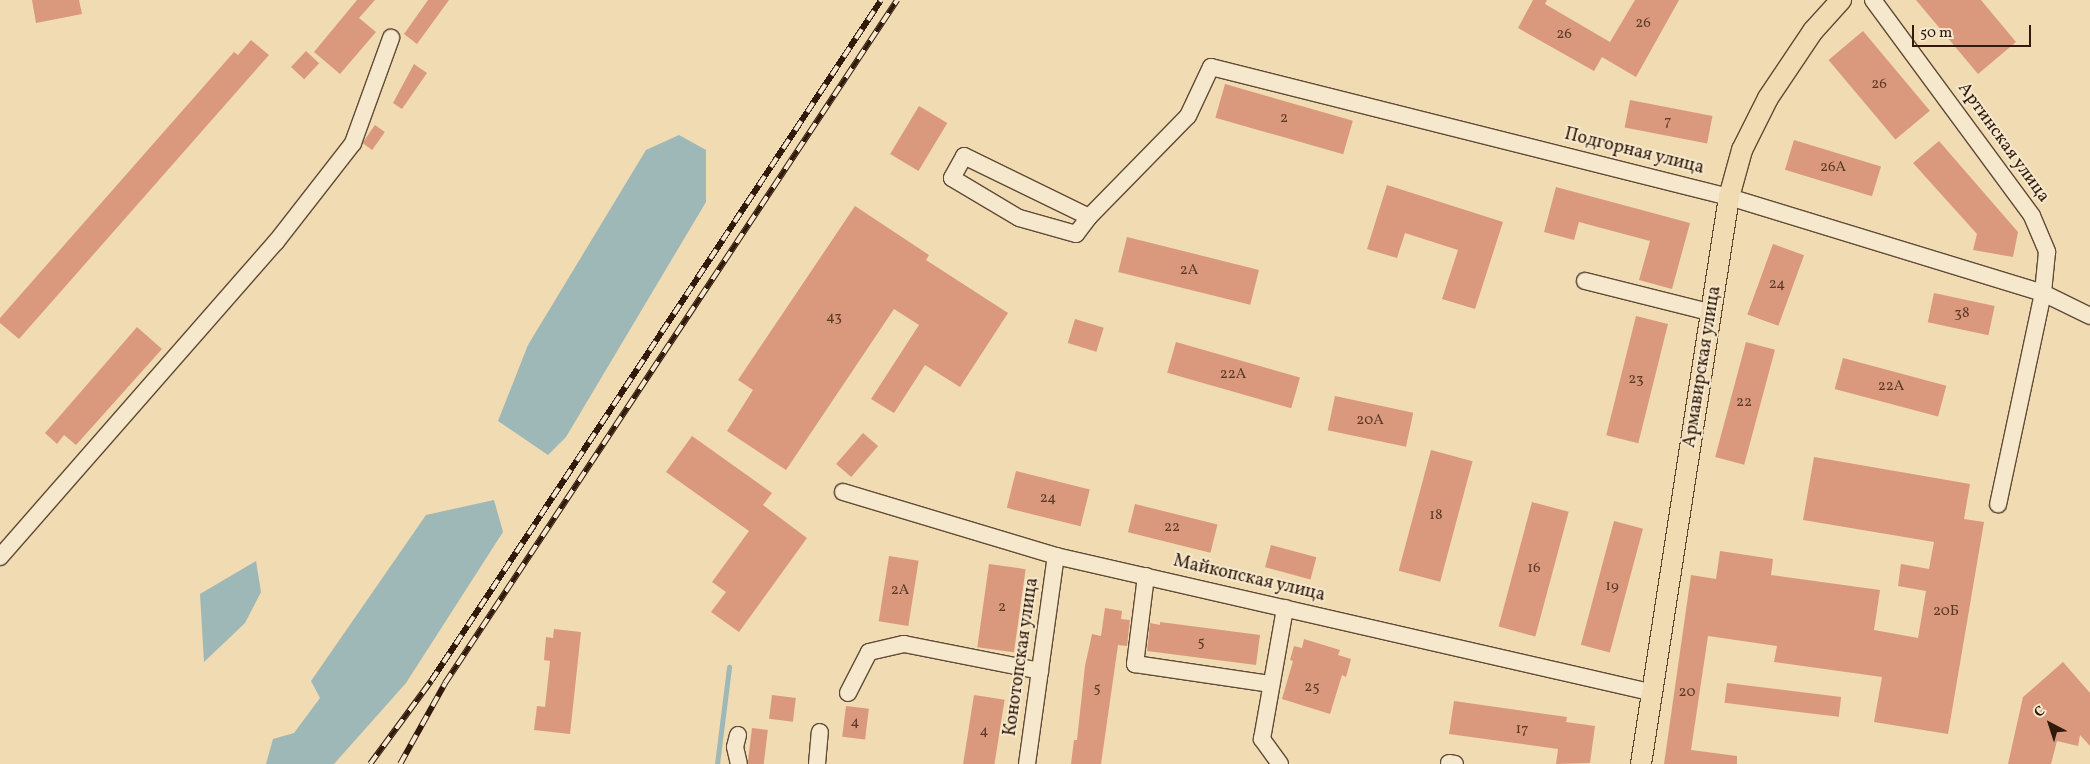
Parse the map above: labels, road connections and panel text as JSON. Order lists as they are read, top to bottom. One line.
{"streets":{"main road":["Армавирская улица"],"street":["Артинская улица","Подгорная улица","Майкопская улица","Конотопская улица"]},"crossings":[["Артинская улица","Подгорная улица"],["Подгорная улица","Армавирская улица"],["Армавирская улица","Майкопская улица"],["Майкопская улица","Конотопская улица"]],"house_numbers":["26","26","26","2","7","26А","2А","24","38","43","22А","23","22А","22","20А","24","18","22","16","19","2А","2","20Б","5","25","5","20","4","17","4"],"scale_bar":"50 m","north":"top left"}
